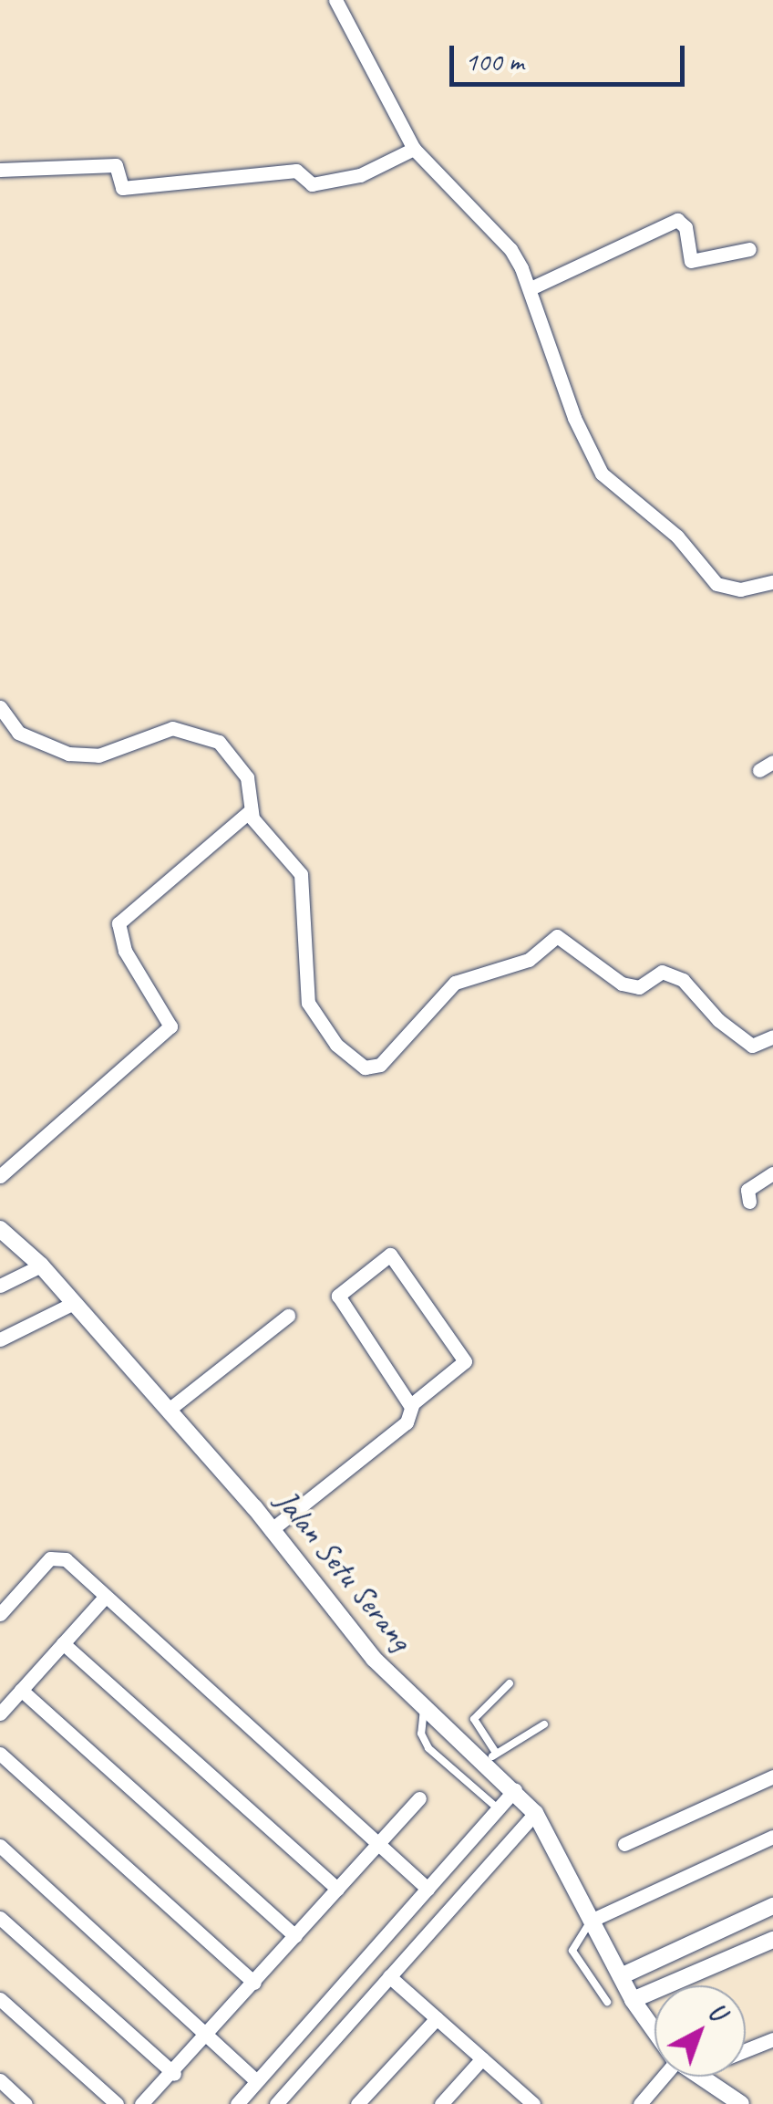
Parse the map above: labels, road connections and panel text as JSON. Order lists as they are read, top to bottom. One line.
{"streets":{"street":["Jalan Setu Serang"]},"scale_bar":"100 m","north":"top right"}
